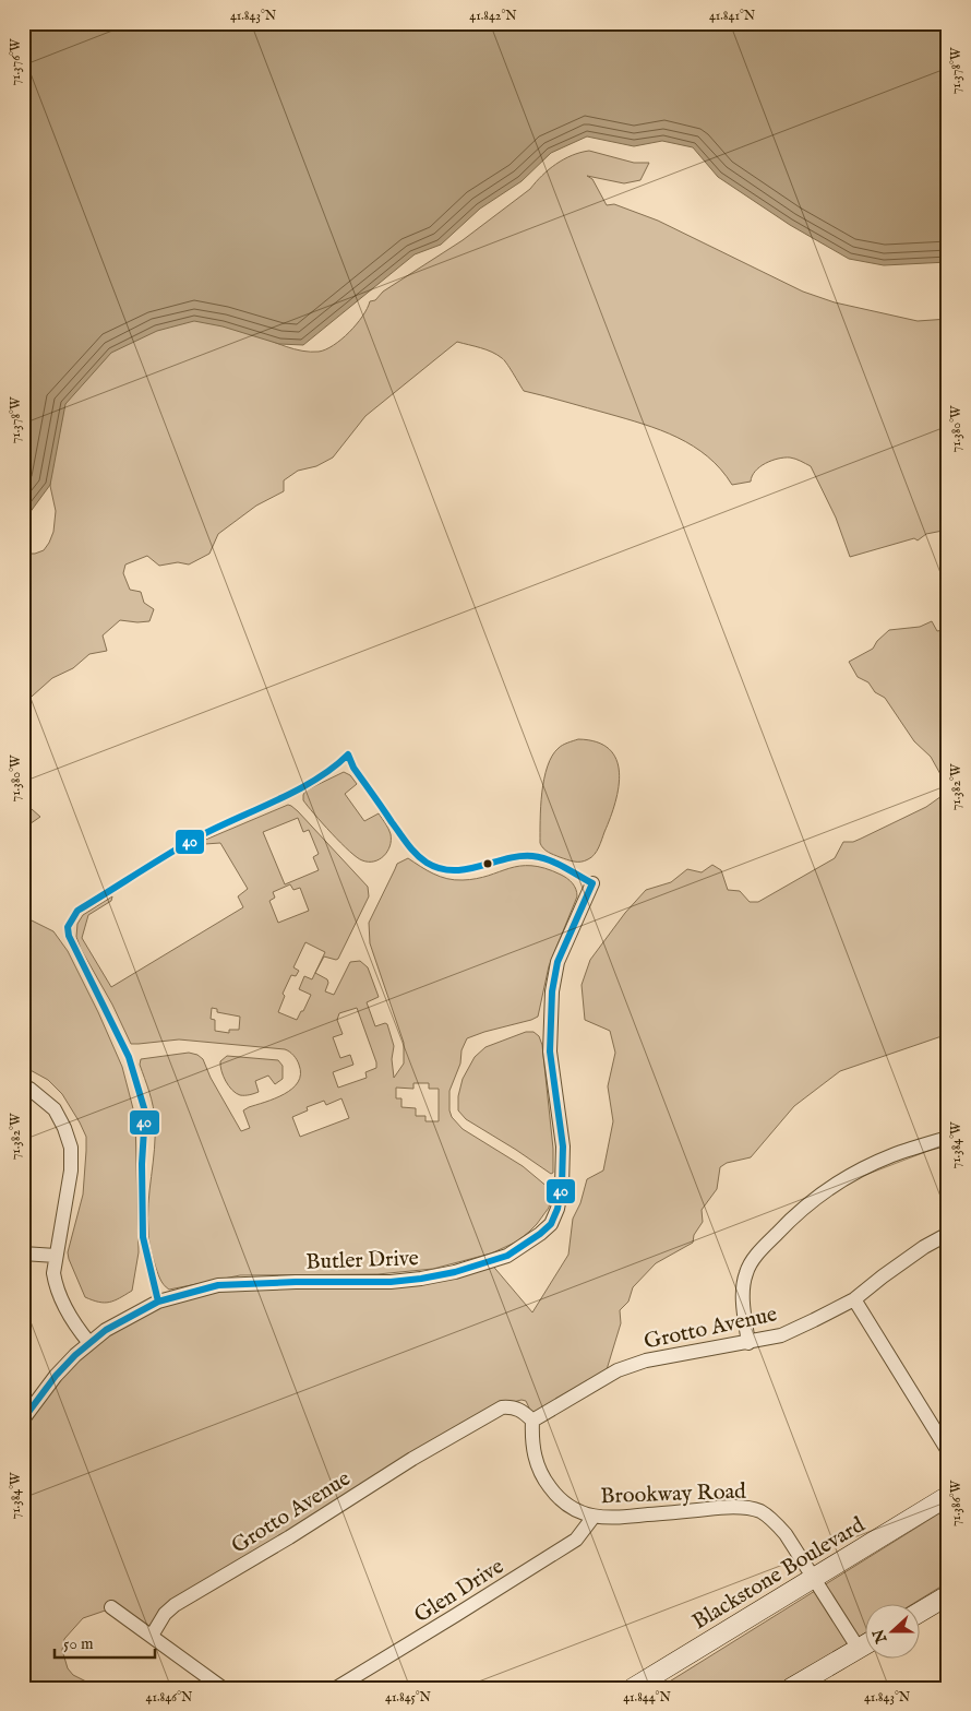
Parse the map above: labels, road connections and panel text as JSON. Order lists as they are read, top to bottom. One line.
{"streets":{"main road":["Blackstone Boulevard"],"street":["Butler Drive","Grotto Avenue","Brookway Road","Glen Drive"]},"crossings":[["Grotto Avenue","Brookway Road"],["Brookway Road","Blackstone Boulevard"],["Brookway Road","Glen Drive"]],"lines":["transit line 40"],"scale_bar":"50 m","north":"left","coordinates":["41.843°N","41.842°N","41.841°N","71.376°W","71.378°W","71.380°W","71.382°W","71.384°W","71.386°W","41.846°N","41.845°N","41.844°N"]}
